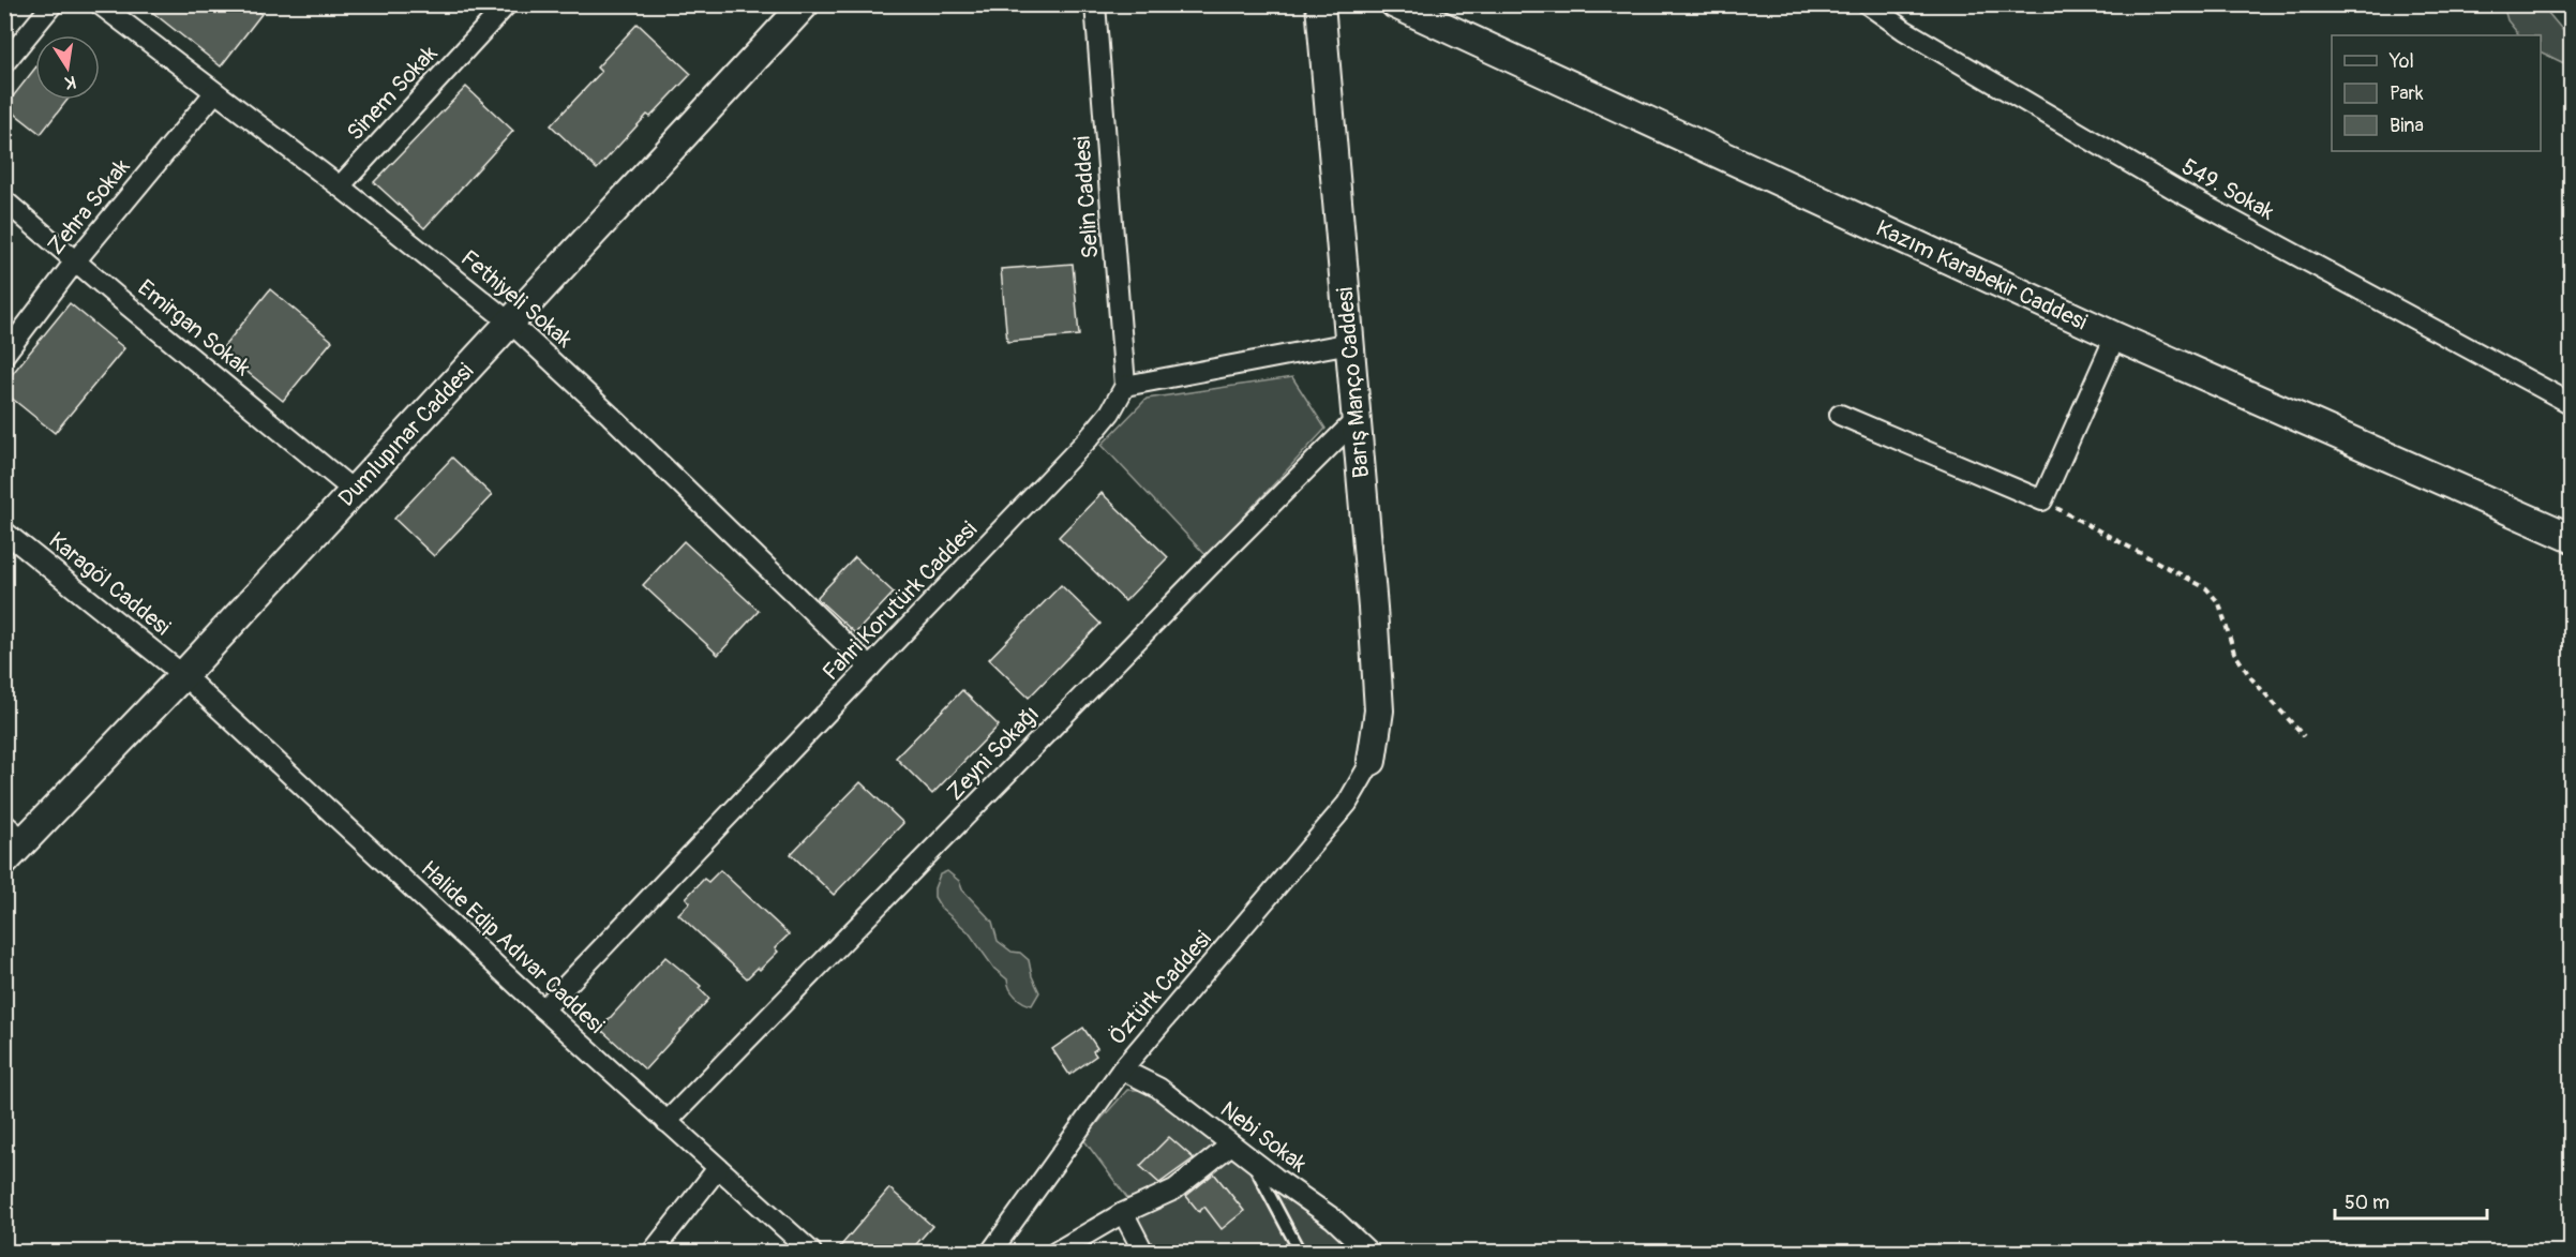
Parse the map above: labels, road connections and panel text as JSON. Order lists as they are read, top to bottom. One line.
{"streets":{"street":["Sinem Sokak","549. Sokak","Selin Caddesi","Zehra Sokak","Kazım Karabekir Caddesi","Fethiyeli Sokak","Emirgan Sokak","Barış Manço Caddesi","Dumlupınar Caddesi","Karagöl Caddesi","Fahri Korutürk Caddesi","Zeyni Sokağı","Halide Edip Adıvar Caddesi","Öztürk Caddesi","Nebi Sokak"]},"crossings":[["Sinem Sokak","Fethiyeli Sokak"],["Selin Caddesi","Fahri Korutürk Caddesi"],["Zehra Sokak","Fethiyeli Sokak"],["Zehra Sokak","Emirgan Sokak"],["Fethiyeli Sokak","Dumlupınar Caddesi"],["Fethiyeli Sokak","Fahri Korutürk Caddesi"],["Emirgan Sokak","Dumlupınar Caddesi"],["Barış Manço Caddesi","Zeyni Sokağı"],["Barış Manço Caddesi","Öztürk Caddesi"],["Dumlupınar Caddesi","Karagöl Caddesi"],["Dumlupınar Caddesi","Halide Edip Adıvar Caddesi"],["Karagöl Caddesi","Halide Edip Adıvar Caddesi"],["Fahri Korutürk Caddesi","Halide Edip Adıvar Caddesi"],["Zeyni Sokağı","Halide Edip Adıvar Caddesi"],["Öztürk Caddesi","Nebi Sokak"]],"legend":["Yol","Park","Bina"],"scale_bar":"50 m","north":"bottom"}
